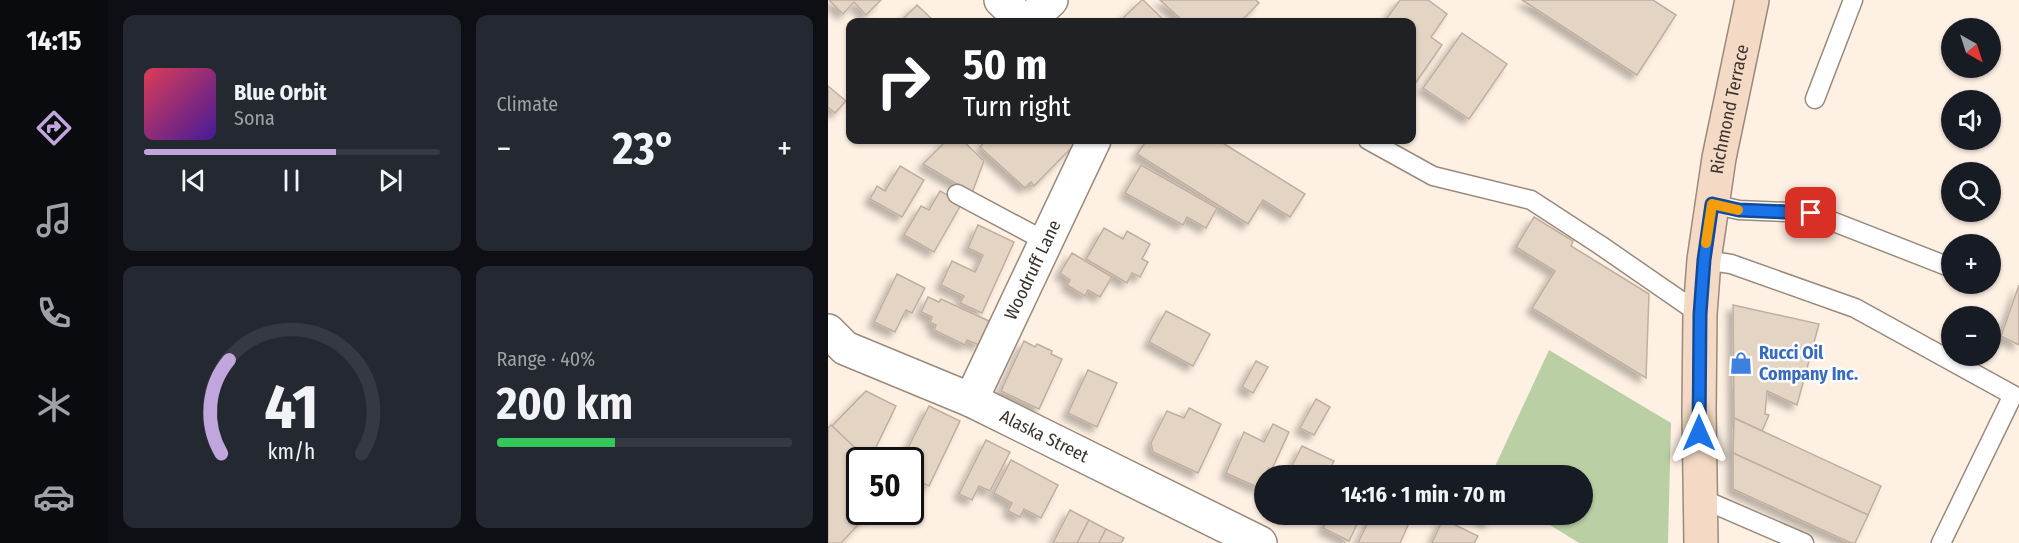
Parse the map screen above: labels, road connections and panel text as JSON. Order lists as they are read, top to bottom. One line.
{"streets":{"main road":["Richmond Terrace"],"street":["Woodruff Lane","Alaska Street"]},"crossings":[["Woodruff Lane","Alaska Street"]],"places":{"shop":["Rucci Oil Company Inc."]},"north":"bottom right","page":{"tabs":"14:15","tile":["Climate",["Range · 40%","200 km"]],"map_buttons":["+","−"],"turn":["50 m","Turn right"],"song":["Blue Orbit","Sona"],"heat":["−","23°","+"],"limit":"50","trip":"14:16 · 1 min · 70 m","gauge":["41","km/h"]}}
